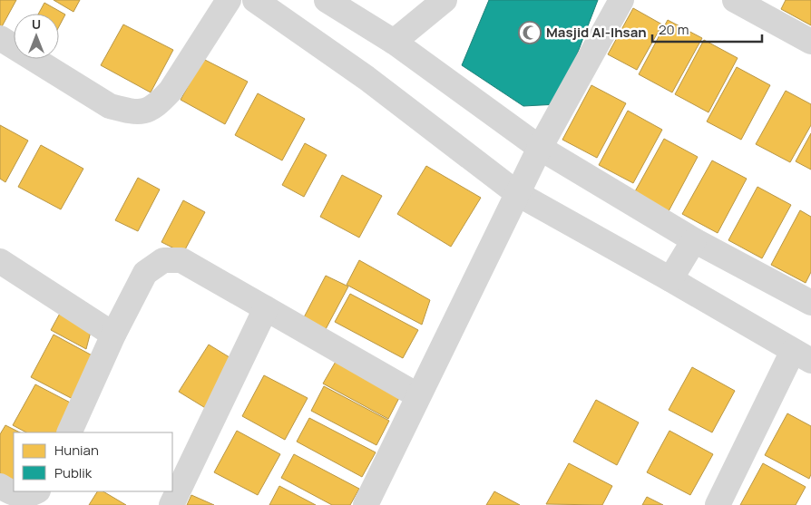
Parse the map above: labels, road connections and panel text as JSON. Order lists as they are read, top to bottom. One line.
{"places":{"mosque":["Masjid Al-Ihsan"]},"legend":["Hunian","Publik"],"scale_bar":"20 m","north":"top"}
